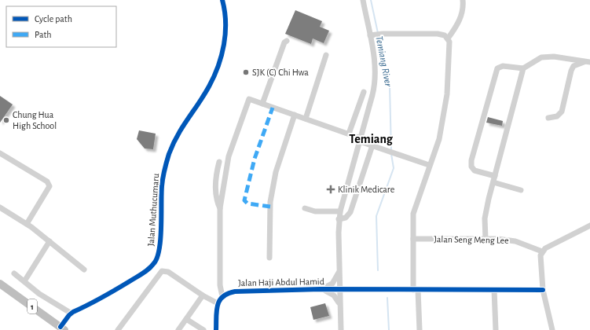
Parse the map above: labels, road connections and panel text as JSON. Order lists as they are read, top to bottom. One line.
{"streets":{"highway":["1"],"street":["Jalan Muthucumaru","Jalan Seng Meng Lee","Jalan Haji Abdul Hamid"]},"crossings":[["Jalan Muthucumaru","1"]],"districts":["Temiang"],"water":["Temiang River"],"places":{"other":["SJK (C) Chi Hwa","Chung Hua High School"],"health":["Klinik Medicare"]},"legend":["Cycle path","Path"]}
